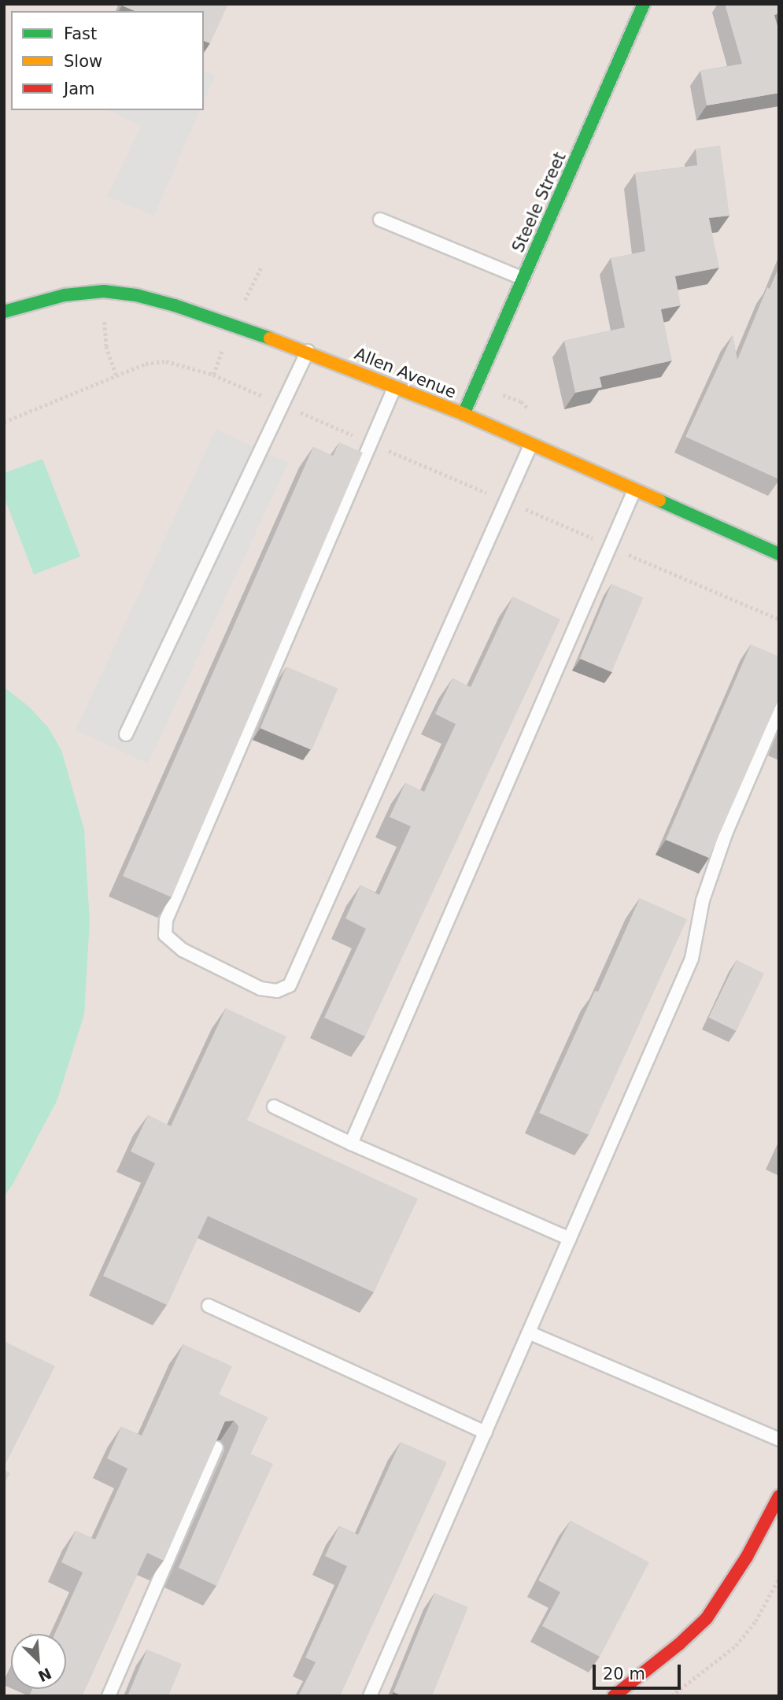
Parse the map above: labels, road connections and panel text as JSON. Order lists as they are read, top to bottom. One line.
{"streets":{"street":["Steele Street","Allen Avenue"]},"crossings":[["Steele Street","Allen Avenue"]],"legend":["Fast","Slow","Jam"],"scale_bar":"20 m","north":"bottom right"}
